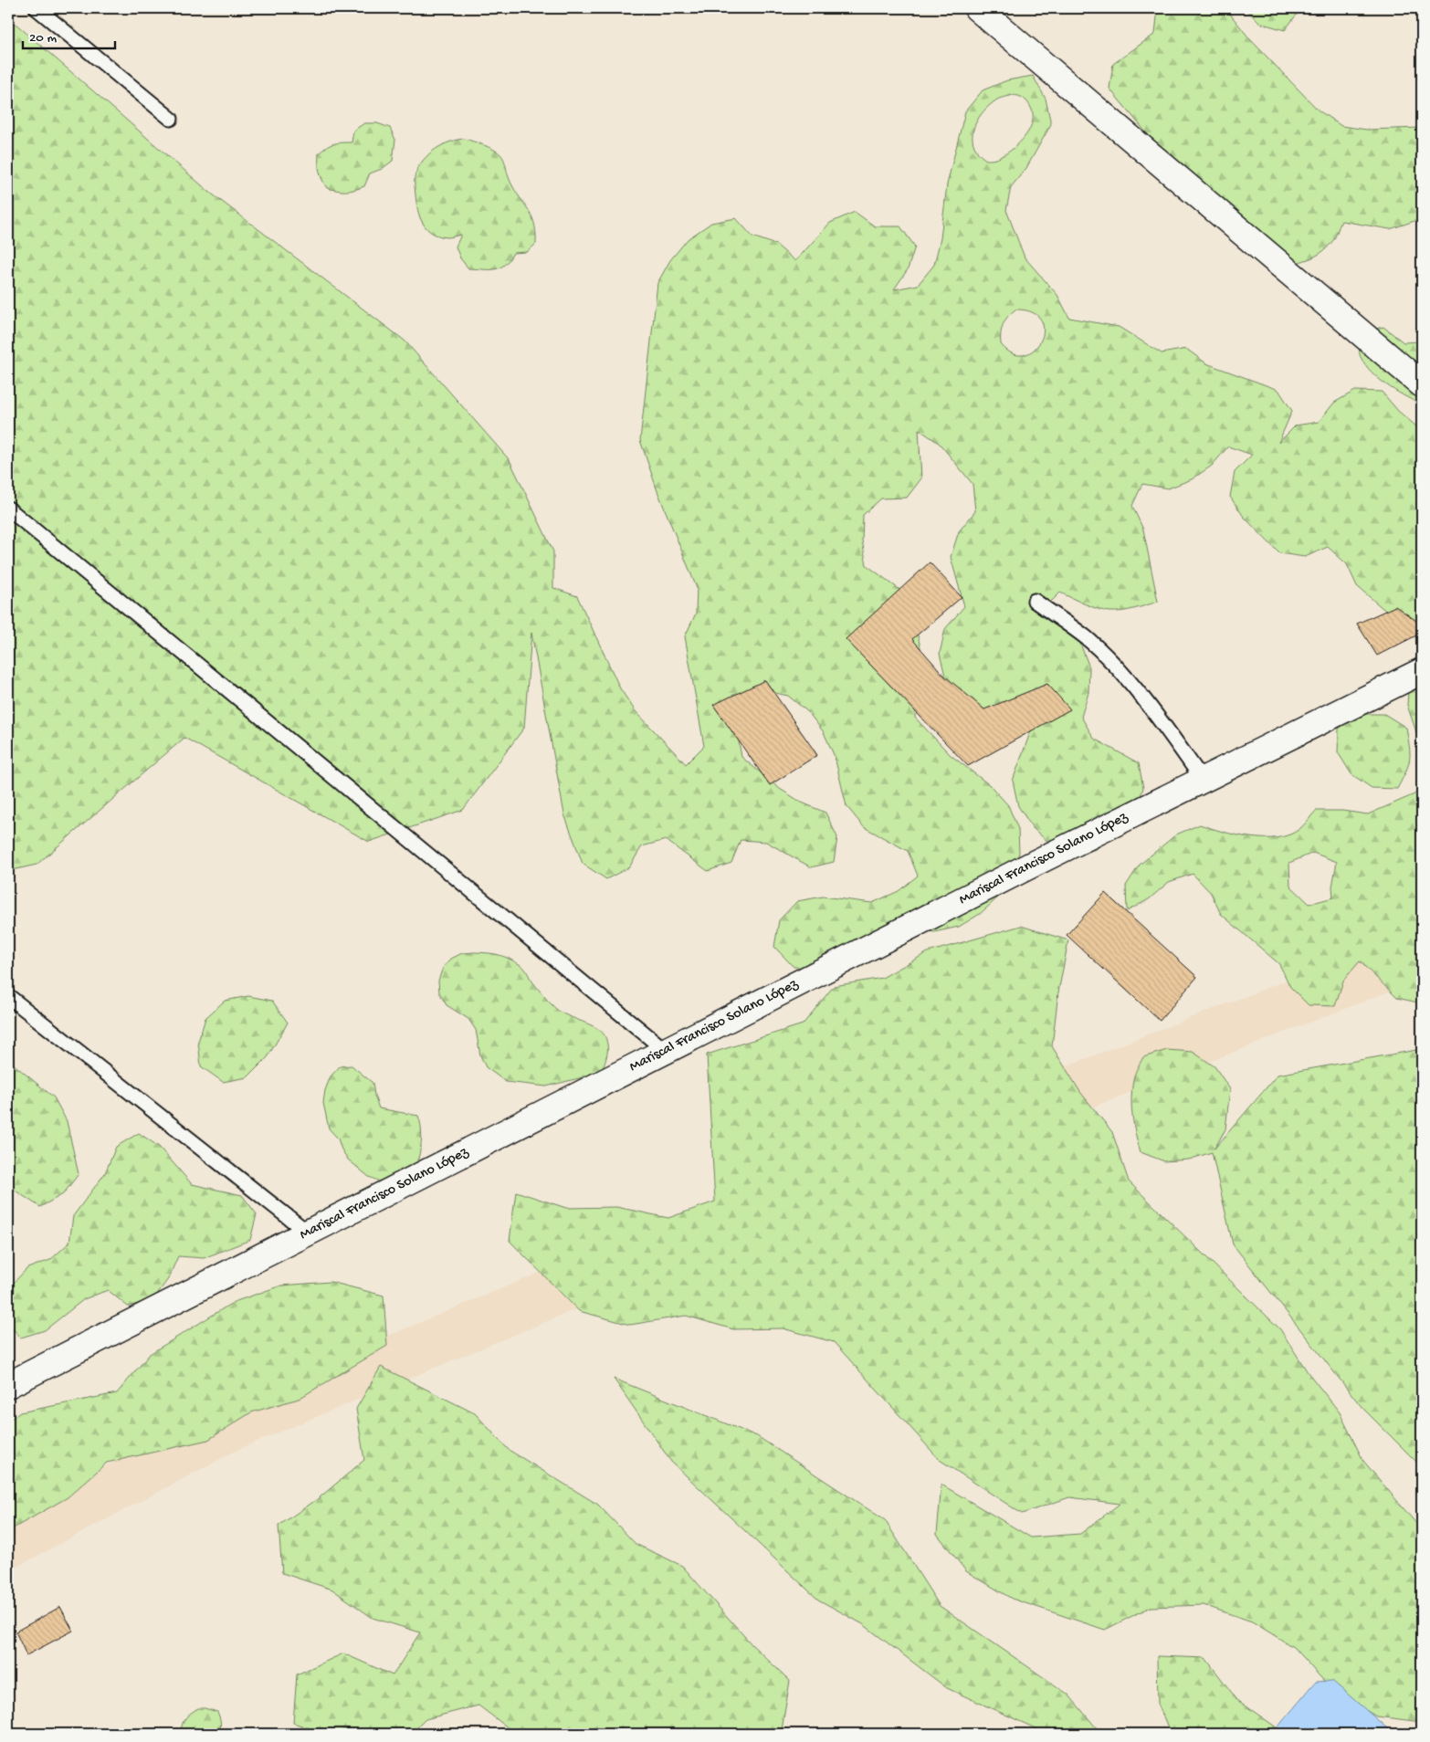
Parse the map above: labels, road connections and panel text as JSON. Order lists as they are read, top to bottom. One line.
{"streets":{"street":["Mariscal Francisco Solano López"]},"scale_bar":"20 m"}
